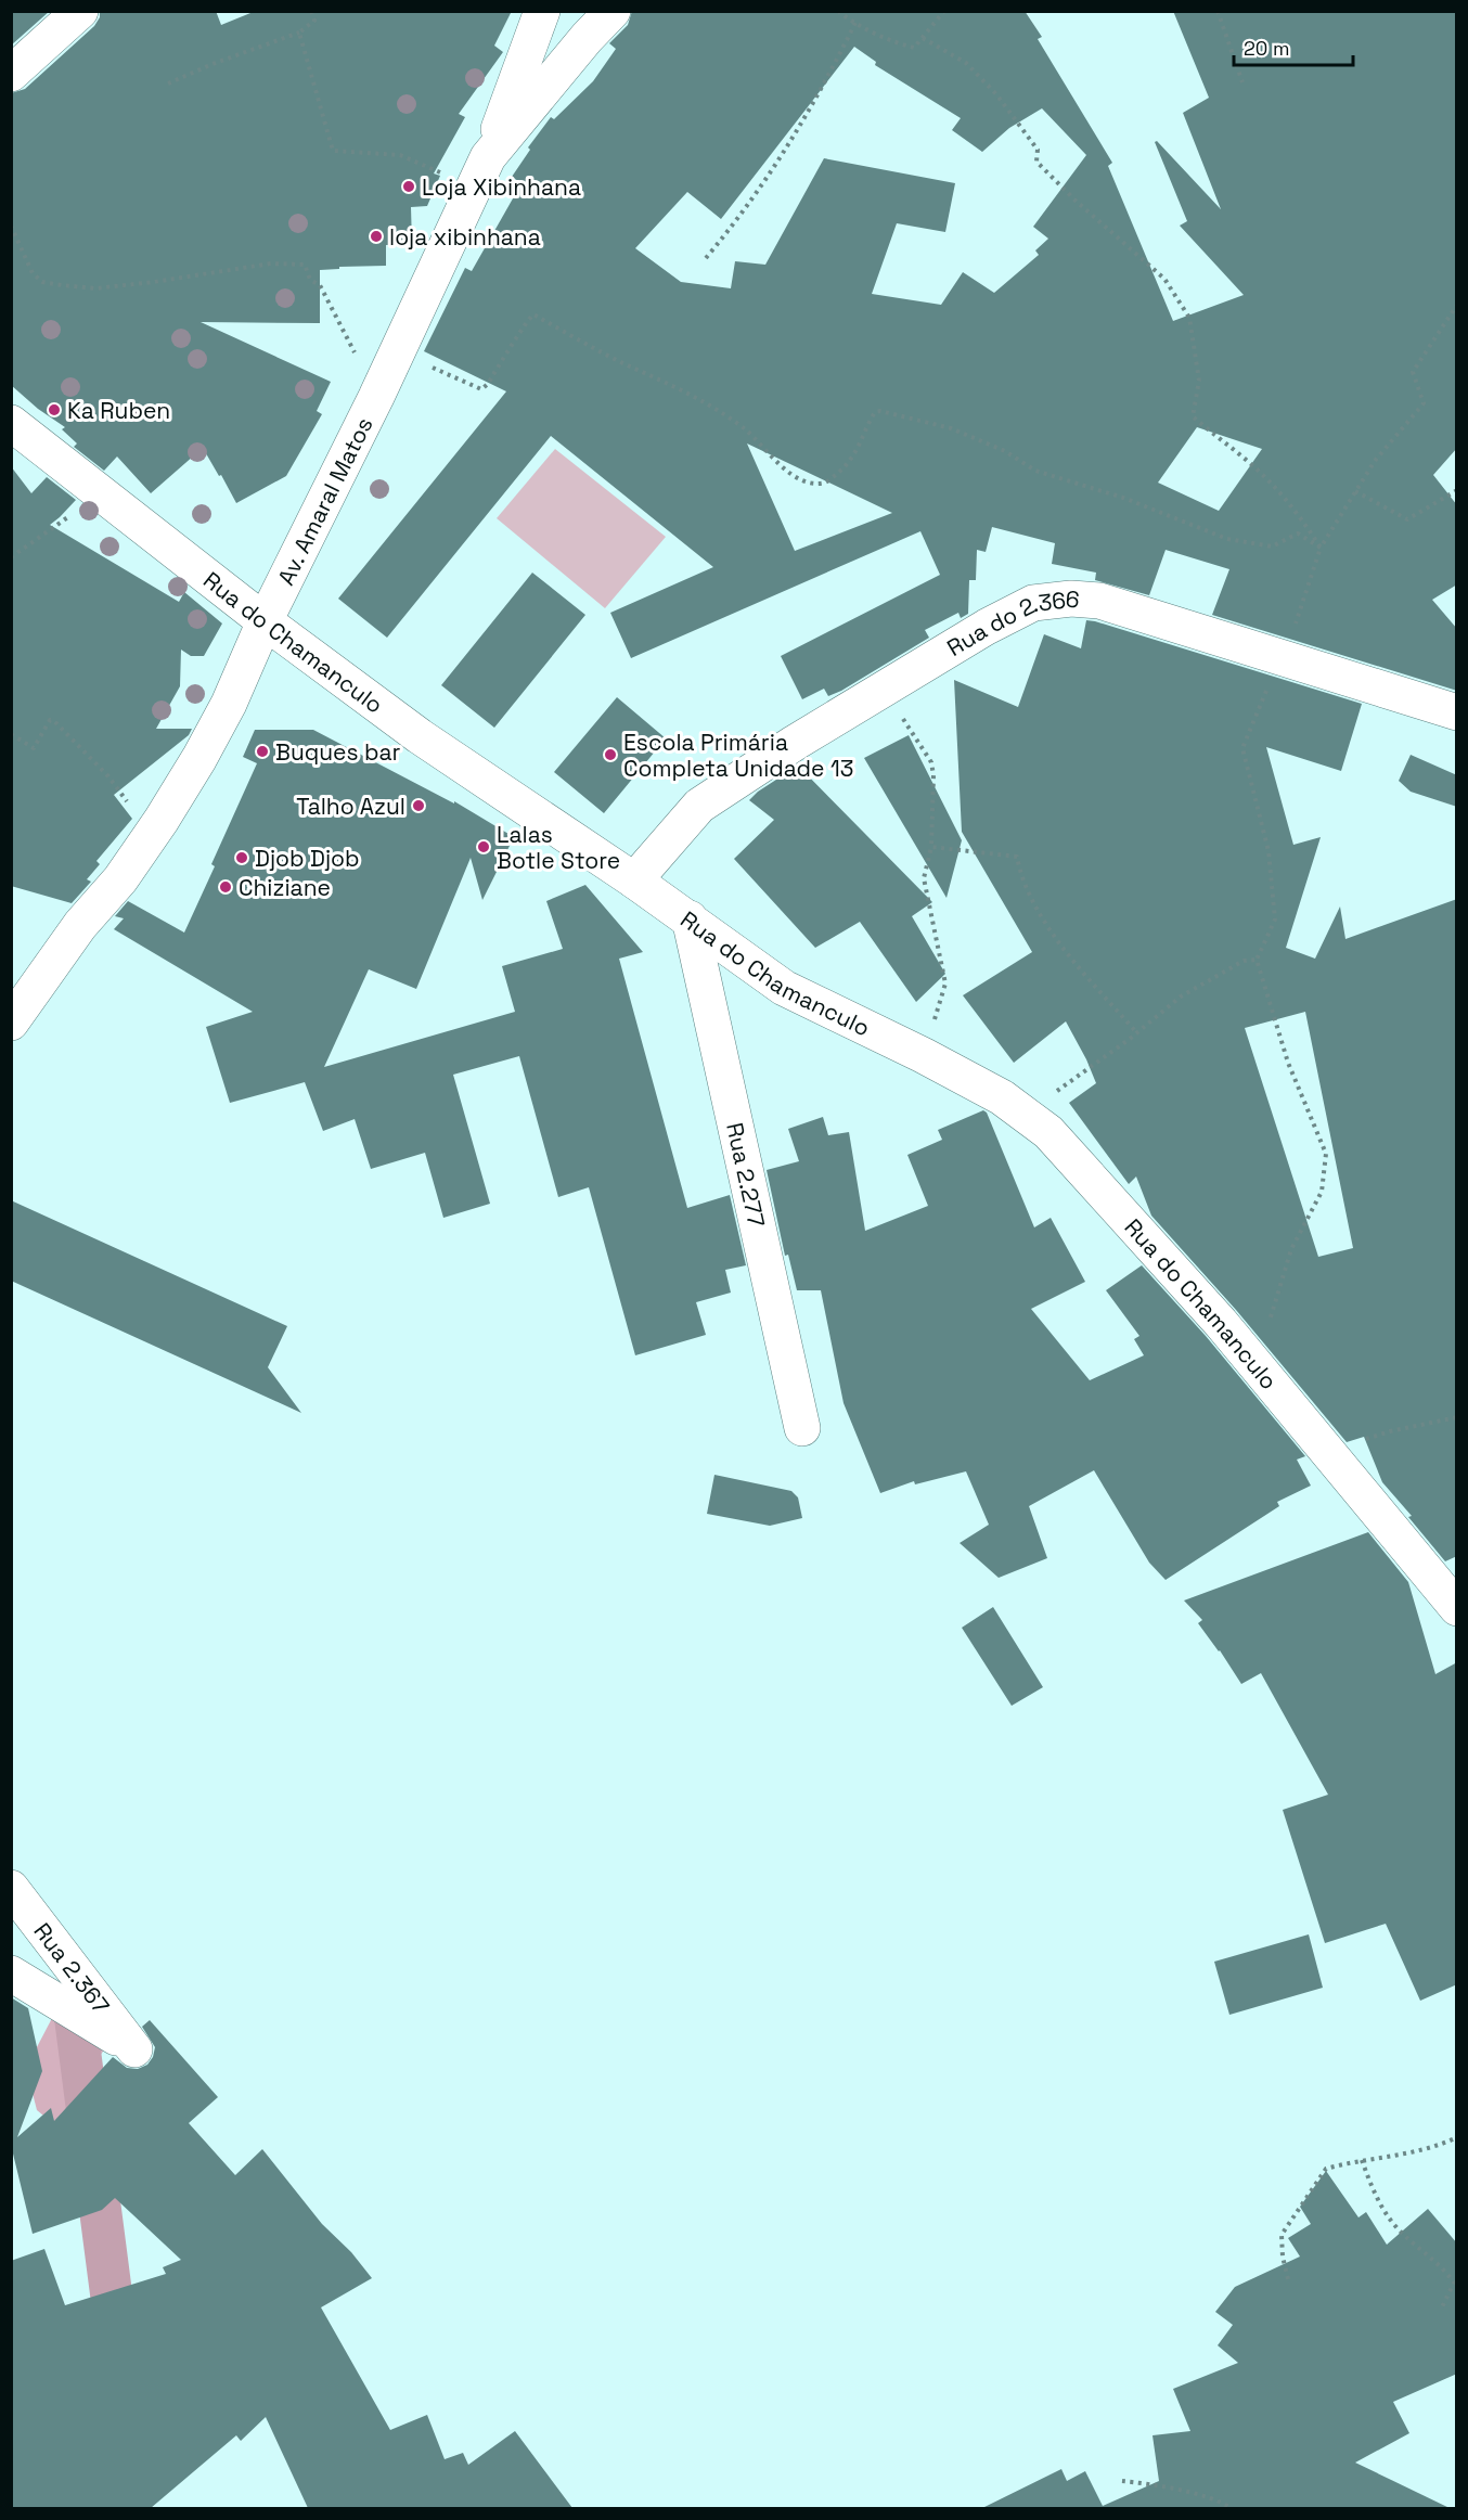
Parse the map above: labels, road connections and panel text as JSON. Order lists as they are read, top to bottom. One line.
{"streets":{"street":["Av. Amaral Matos","Rua do 2.366","Rua do Chamanculo","Rua 2.277","Rua 2.367"]},"crossings":[["Av. Amaral Matos","Rua do Chamanculo"],["Rua do 2.366","Rua do Chamanculo"],["Rua do Chamanculo","Rua 2.277"]],"places":["Loja Xibinhana","loja xibinhana","Ka Ruben","Buques bar","Escola Primária Completa Unidade 13","Talho Azul","Lalas Botle Store","Djob Djob","Chiziane"],"scale_bar":"20 m"}
